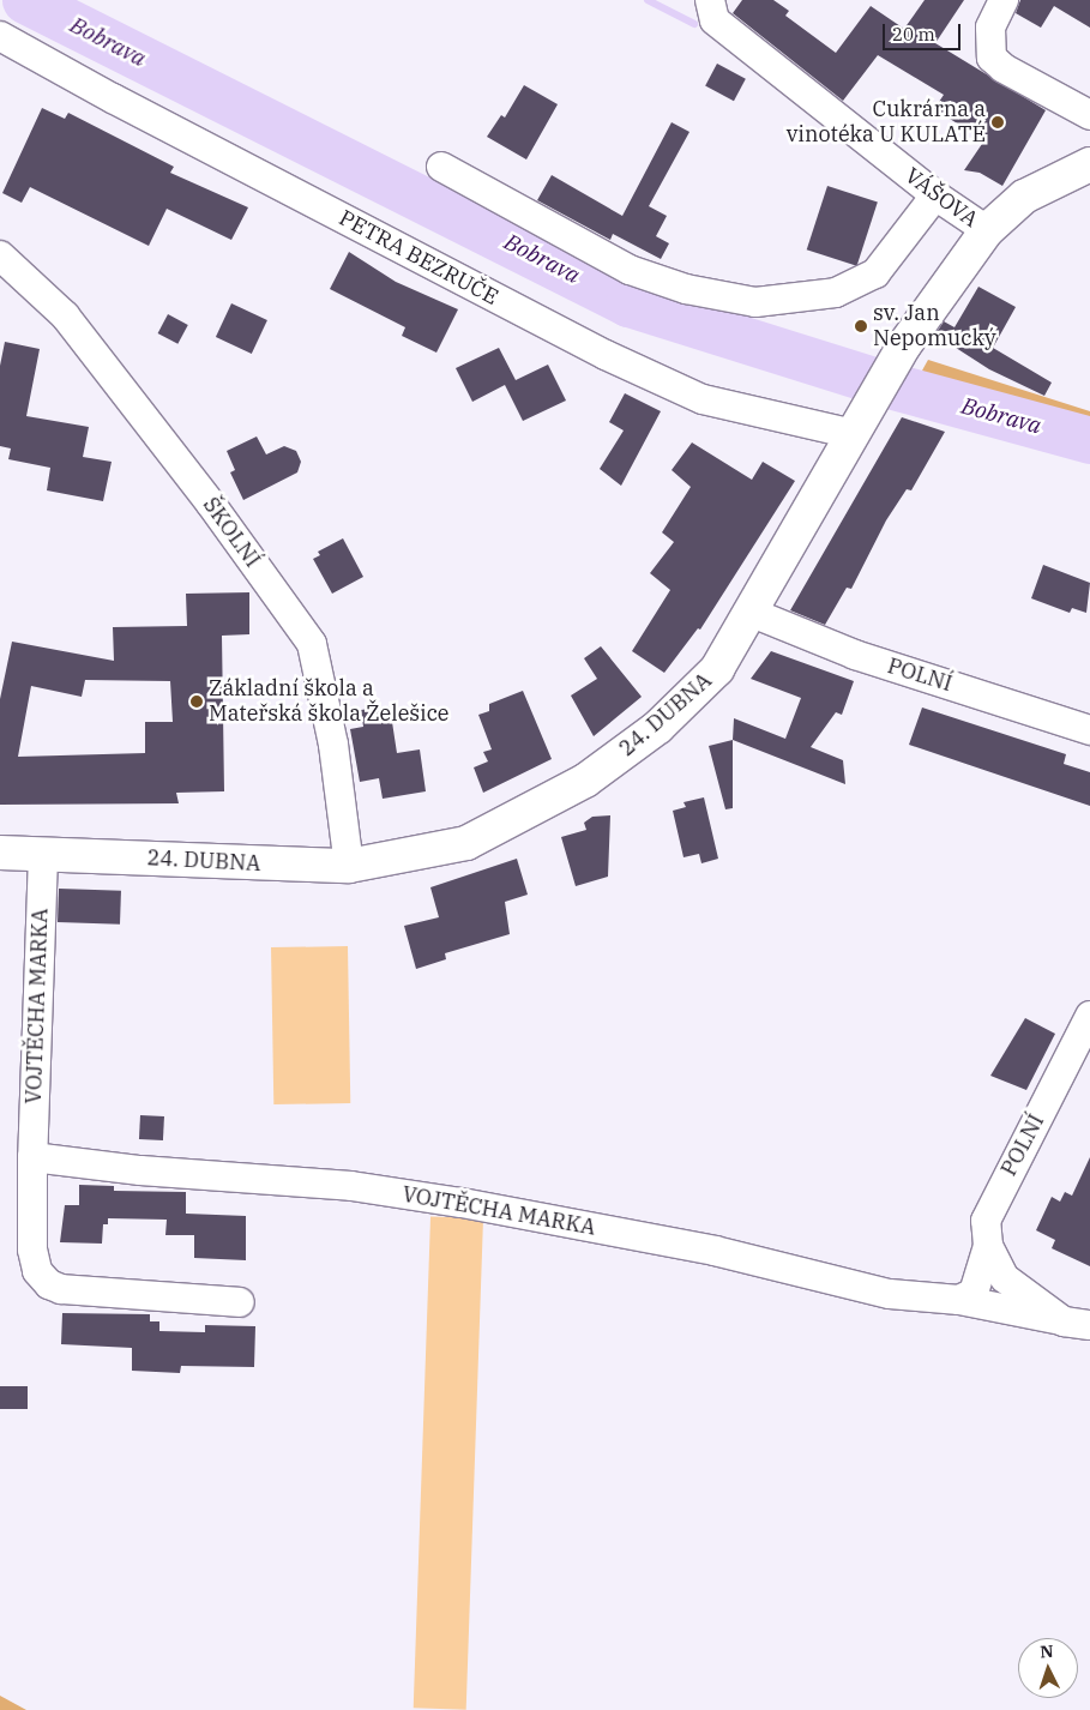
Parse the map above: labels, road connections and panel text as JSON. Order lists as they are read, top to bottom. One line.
{"streets":{"main road":["24. DUBNA"],"street":["VÁŠOVA","PETRA BEZRUČE","ŠKOLNÍ","POLNÍ","VOJTĚCHA MARKA"]},"crossings":[["VÁŠOVA","24. DUBNA"],["PETRA BEZRUČE","24. DUBNA"],["ŠKOLNÍ","24. DUBNA"],["POLNÍ","24. DUBNA"],["POLNÍ","VOJTĚCHA MARKA"],["24. DUBNA","VOJTĚCHA MARKA"]],"water":["Bobrava"],"places":["Cukrárna a vinotéka U KULATÉ","sv. Jan Nepomucký","Základní škola a Mateřská škola Želešice"],"scale_bar":"20 m","north":"top"}
